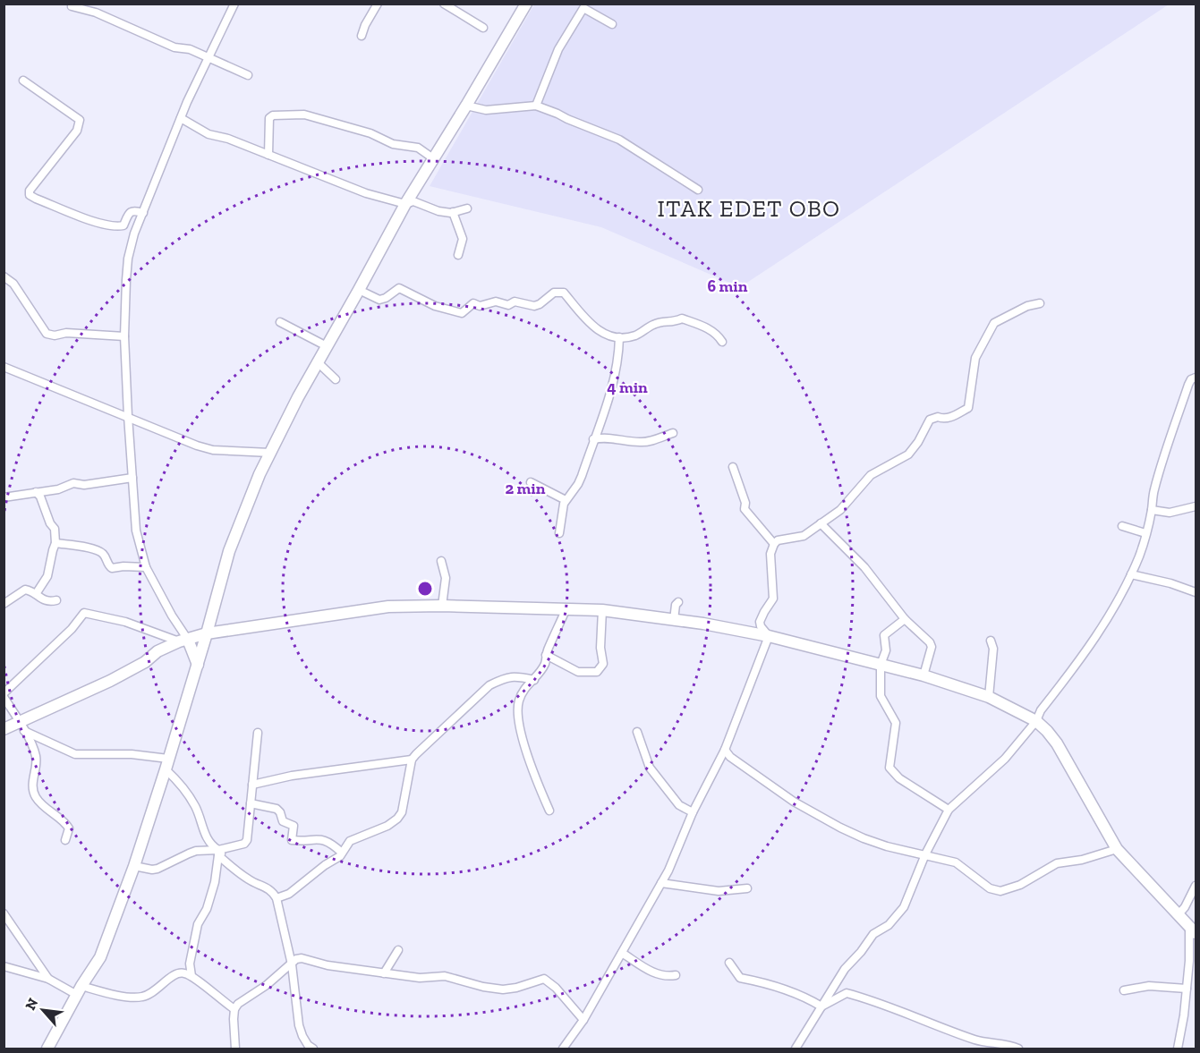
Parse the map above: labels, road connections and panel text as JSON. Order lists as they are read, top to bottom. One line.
{"districts":["ITAK EDET OBO"],"north":"top left","rings":["6 min","4 min","2 min"]}
